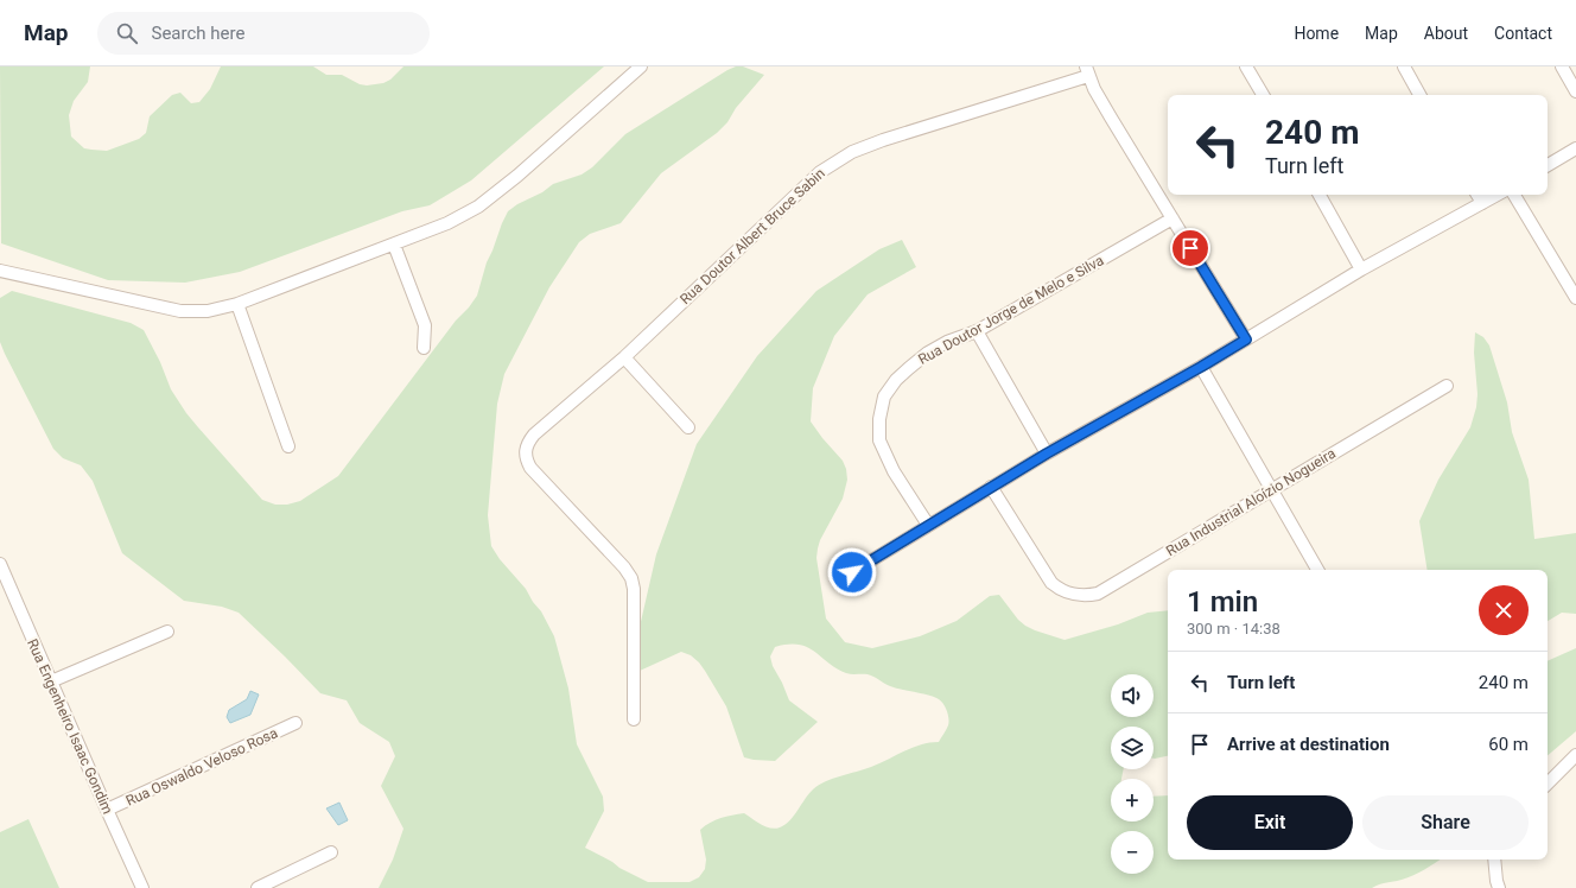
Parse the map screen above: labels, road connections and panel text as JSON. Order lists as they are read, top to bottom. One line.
{"streets":{"street":["Rua Doutor Albert Bruce Sabin","Rua Doutor Jorge de Melo e Silva","Rua Industrial Aloízio Nogueira","Rua Engenheiro Isaac Gondim","Rua Oswaldo Veloso Rosa"]},"crossings":[["Rua Engenheiro Isaac Gondim","Rua Oswaldo Veloso Rosa"]],"page":{"header":"Map","search":"Search here","nav":["Home","Map","About","Contact"],"turn":["240 m","Turn left"],"heading":["1 min","300 m · 14:38"],"list":[{"name":"Turn left","value":"240 m"},{"name":"Arrive at destination","value":"60 m"}],"map_buttons":["+","−"],"buttons":["Exit","Share"]}}
